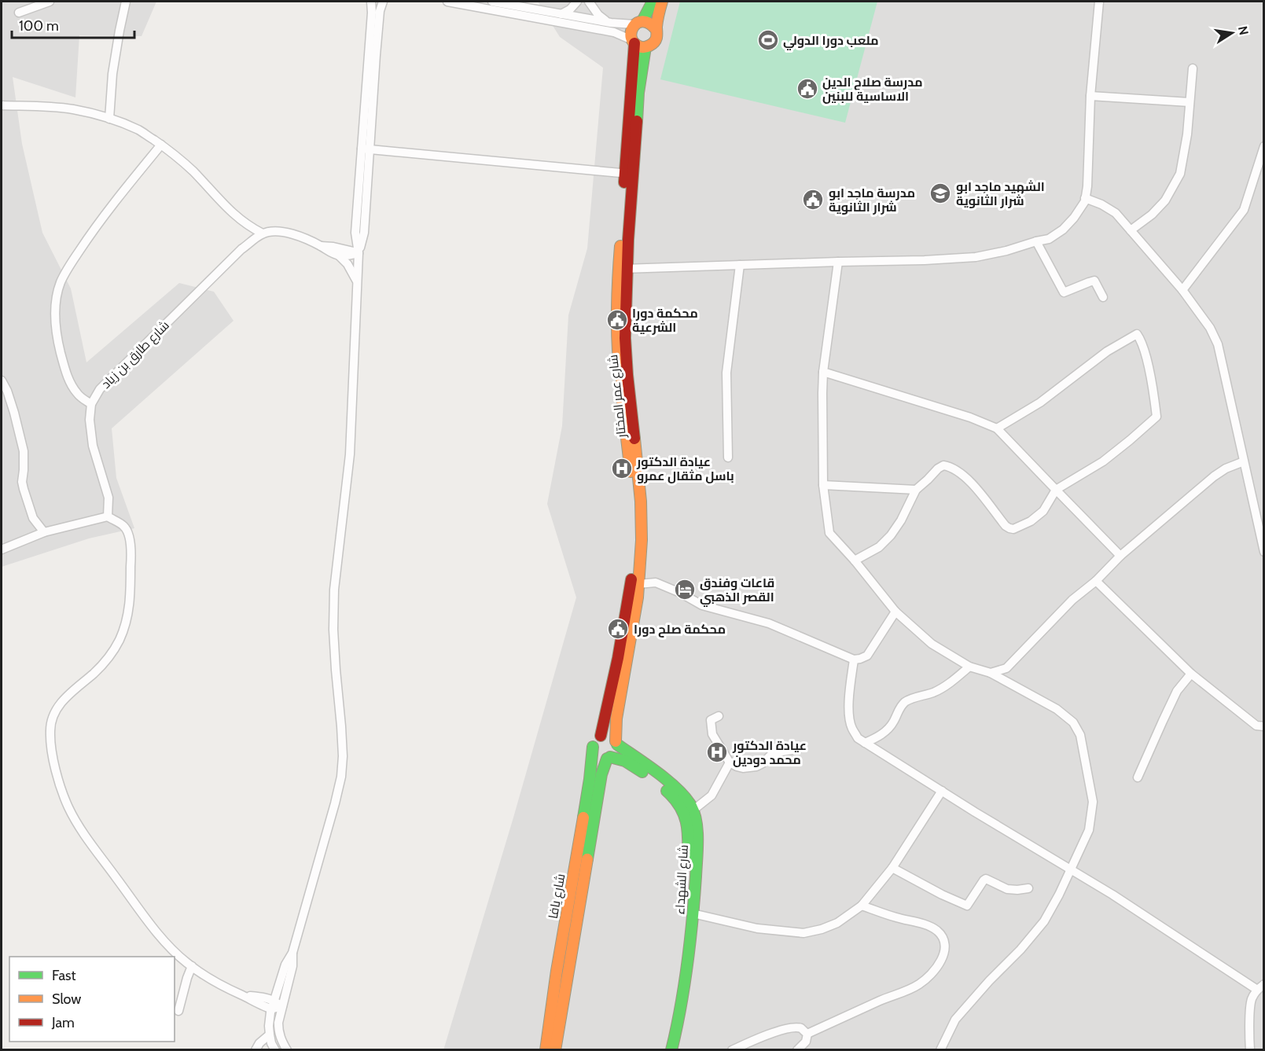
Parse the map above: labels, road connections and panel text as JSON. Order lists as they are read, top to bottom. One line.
{"streets":{"main road":["شارع عمر المختار","شارع الشهداء","شارع يافا"],"street":["شارع طارق بن زياد"]},"crossings":[["شارع عمر المختار","شارع الشهداء"],["شارع عمر المختار","شارع يافا"],["شارع الشهداء","شارع يافا"]],"places":{"sports":["ملعب دورا الدولي"],"public building":["مدرسة صلاح الدين الاساسية للبنين","مدرسة ماجد ابو شرار الثانوية","محكمة دورا الشرعية","محكمة صلح دورا"],"school or university":["الشهيد ماجد ابو شرار الثانوية"],"hospital":["عيادة الدكتور باسل مثقال عمرو","عيادة الدكتور محمد دودين"],"hotel":["قاعات وفندق القصر الذهبي"]},"legend":["Fast","Slow","Jam"],"scale_bar":"100 m","north":"right"}
